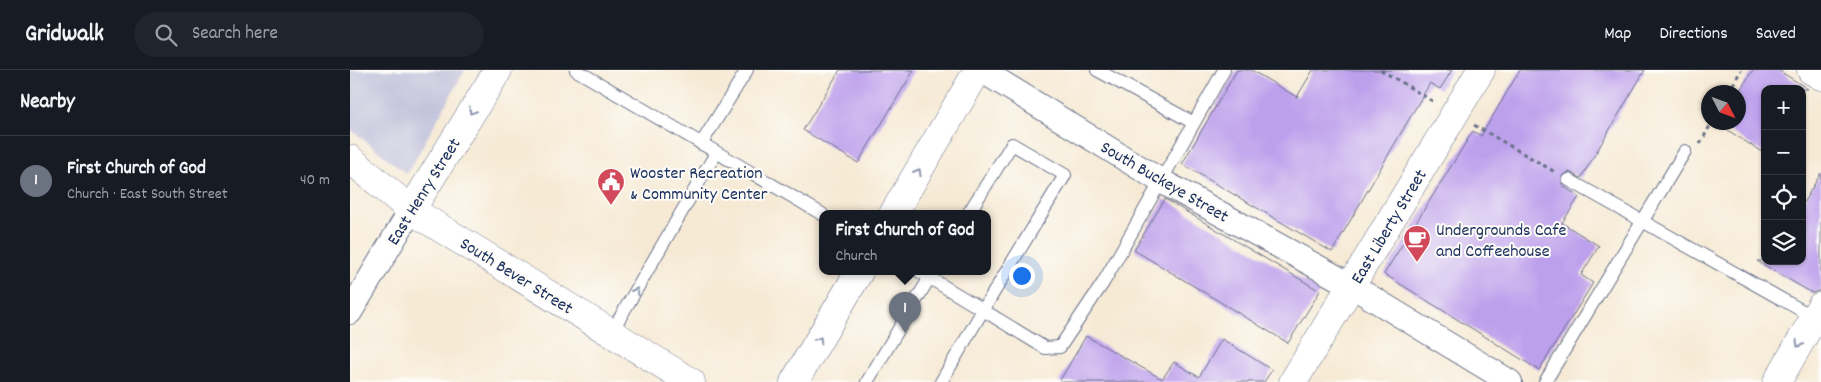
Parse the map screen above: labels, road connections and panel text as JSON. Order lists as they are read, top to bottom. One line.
{"streets":{"main road":["East Henry Street","East Liberty Street","South Bever Street"],"street":["South Buckeye Street"]},"crossings":[["South Buckeye Street","East Liberty Street"],["East Henry Street","South Bever Street"]],"one_way":["East Henry Street"],"places":{"public building":["Wooster Recreation & Community Center"],"cafe":["Undergrounds Cafe and Coffeehouse"]},"north":"bottom right","page":{"header":"Gridwalk","search":"Search here","nav":["Map","Directions","Saved"],"heading":"Nearby","map_buttons":["+","−"],"list":[{"mark":"1","name":"First Church of God","note":"Church · East South Street","value":"40 m"}],"popup":["First Church of God","Church"],"pins":"1"}}
